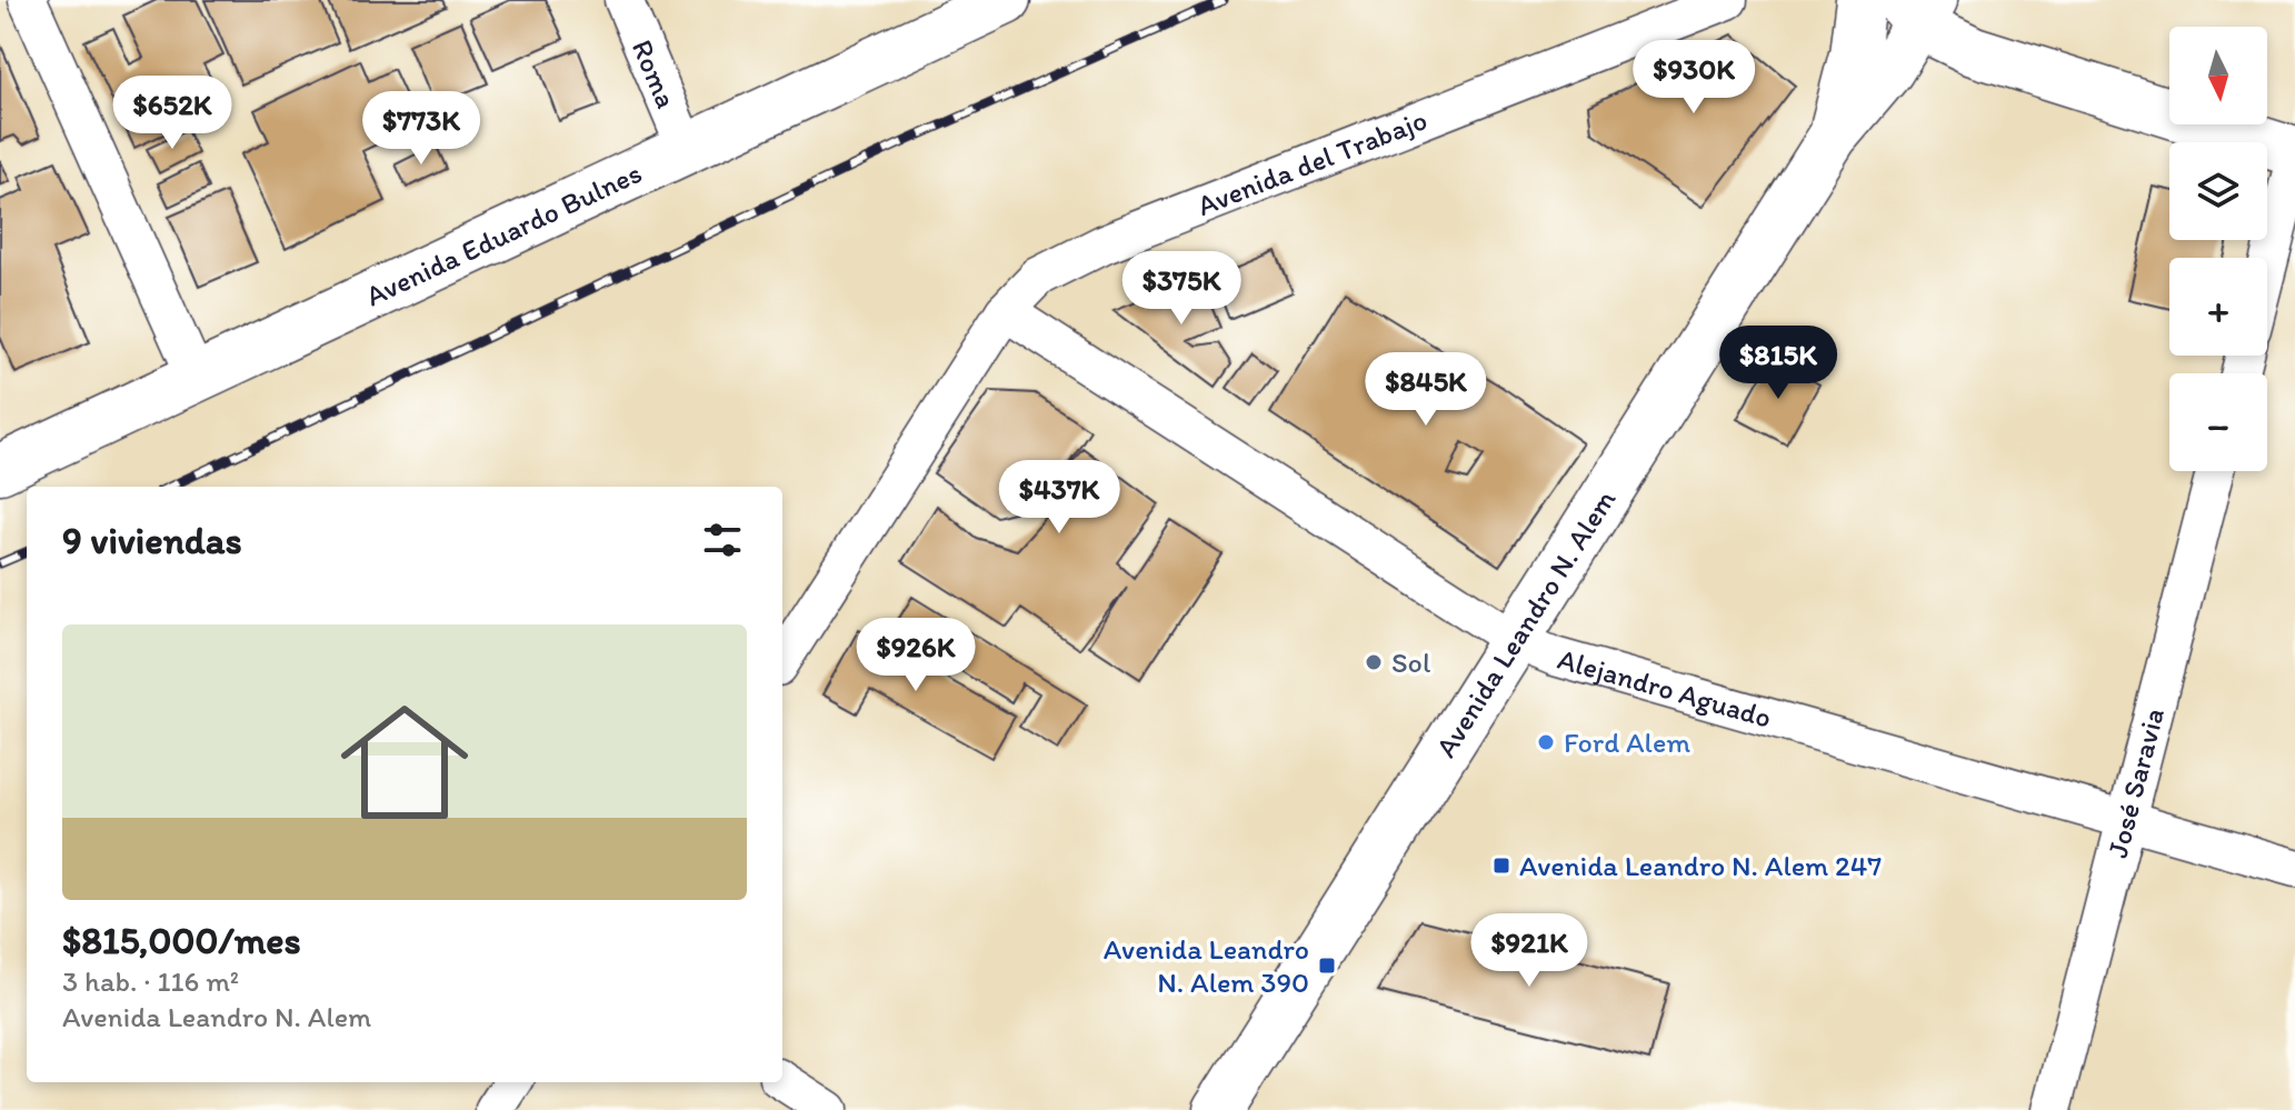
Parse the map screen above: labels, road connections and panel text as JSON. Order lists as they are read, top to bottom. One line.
{"streets":{"main road":["Avenida Eduardo Bulnes","Avenida Leandro N. Alem"],"street":["Roma","Avenida del Trabajo","Alejandro Aguado","José Saravia"]},"crossings":[["Roma","Avenida Eduardo Bulnes"],["Avenida del Trabajo","Alejandro Aguado"],["Avenida Leandro N. Alem","Alejandro Aguado"],["Alejandro Aguado","José Saravia"]],"places":{"other":["Sol","Ford Alem"],"transit":["Avenida Leandro N. Alem 247","Avenida Leandro N. Alem 390"]},"north":"bottom","page":{"map_buttons":["+","−"],"price":["$930K","$652K","$773K","$375K","$815K","$845K","$437K","$926K","$921K"],"heading":"9 viviendas","list":[{"name":"$815,000/mes","note":"3 hab. · 116 m² · Avenida Leandro N. Alem"}]}}
